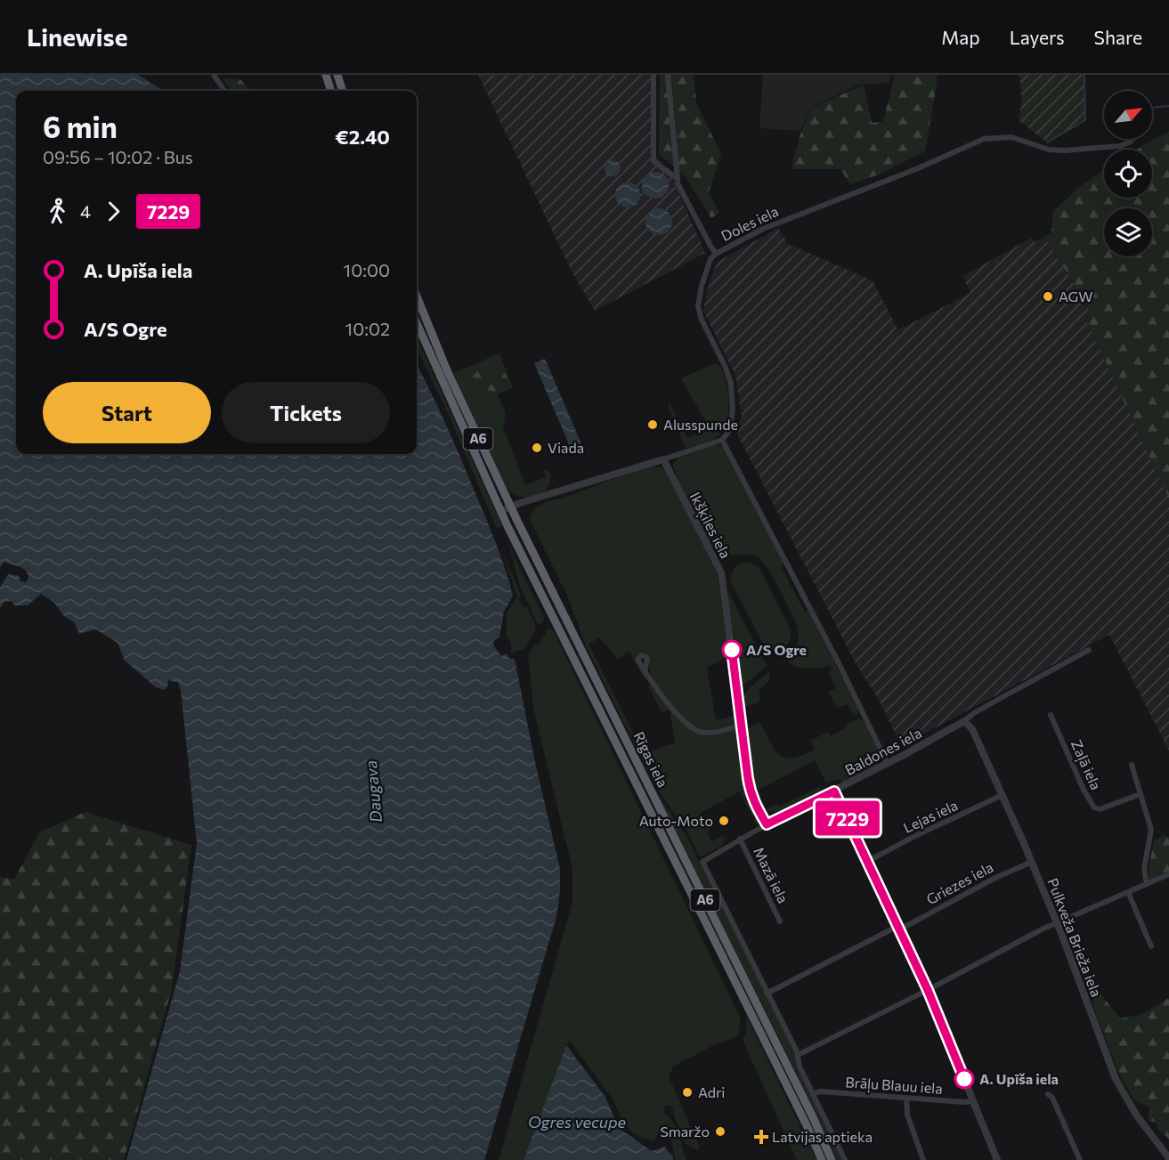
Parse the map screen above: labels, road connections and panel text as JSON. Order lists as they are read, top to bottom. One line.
{"streets":{"highway":["A6","Rīgas iela"],"street":["Doles iela","Ikšķiles iela","Baldones iela","Zaļā iela","Lejas iela","Mazā iela","Griezes iela","Pulkveža Brieža iela","Brāļu Blauu iela"]},"crossings":[["Ikšķiles iela","Baldones iela"],["Baldones iela","Mazā iela"],["Baldones iela","Griezes iela"],["Baldones iela","Pulkveža Brieža iela"],["Lejas iela","Pulkveža Brieža iela"],["Griezes iela","Pulkveža Brieža iela"]],"water":["Daugava","Ogres vecupe"],"places":{"other":["AGW","Alusspunde","Viada","A/S Ogre","Auto-Moto","A. Upīša iela","Adri","Smaržo"],"health":["Latvijas aptieka"]},"lines":["bus line 7229"],"north":"top right","page":{"header":"Linewise","nav":["Map","Layers","Share"],"on_map":"7229","heading":["6 min","09:56 – 10:02 · Bus","€2.40"],"legs":["4","7229"],"list":[{"name":"A. Upīša iela","value":"10:00"},{"name":"A/S Ogre","value":"10:02"}],"buttons":["Start","Tickets"]}}
